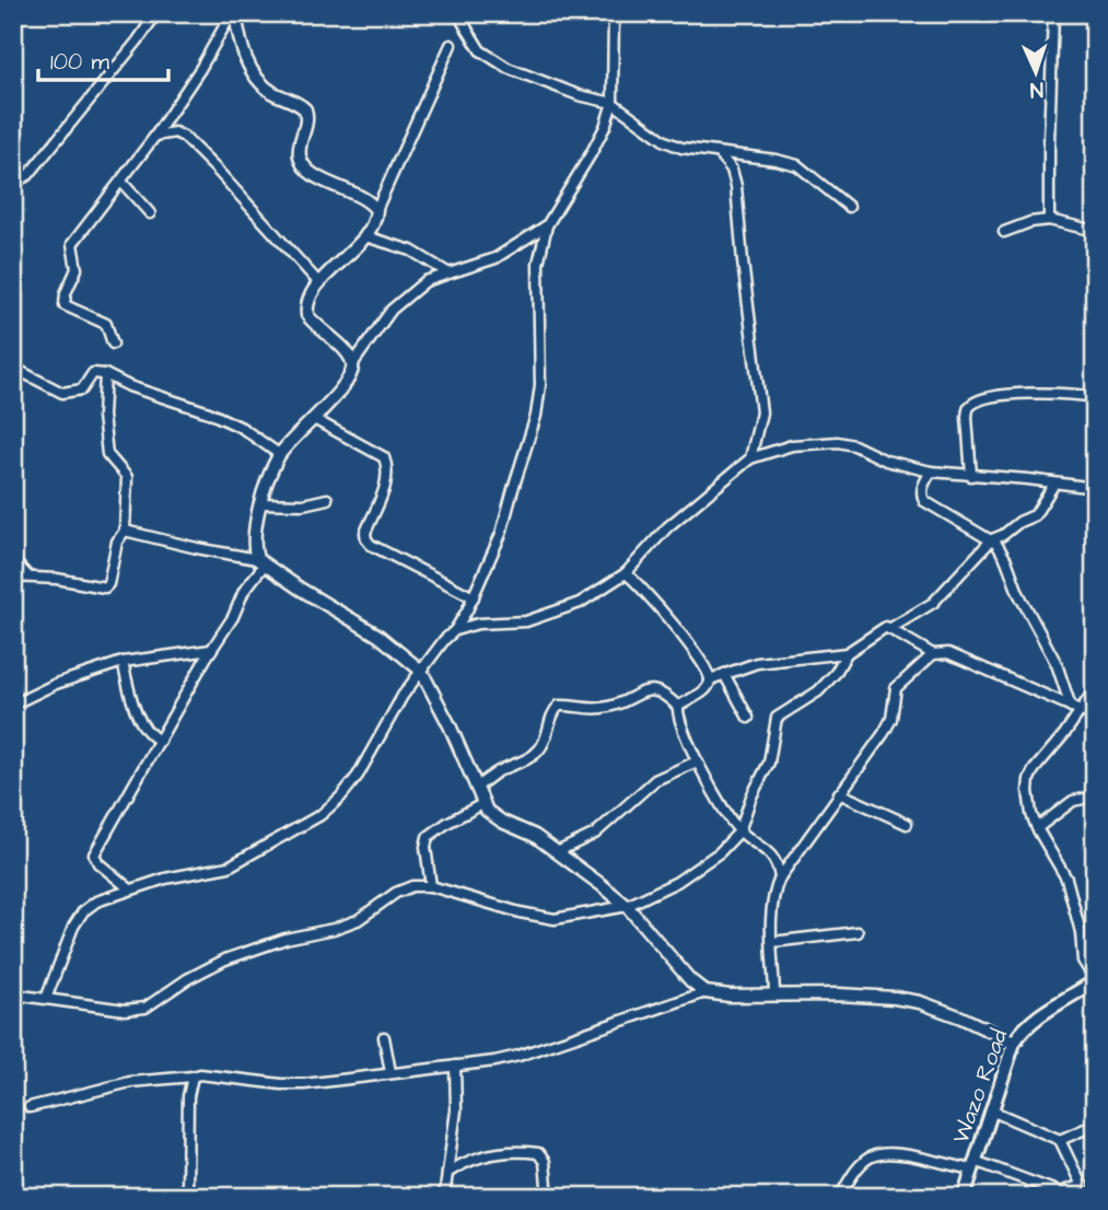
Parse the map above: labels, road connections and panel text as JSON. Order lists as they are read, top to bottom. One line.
{"streets":{"main road":["Wazo Road"]},"scale_bar":"100 m","north":"bottom"}
